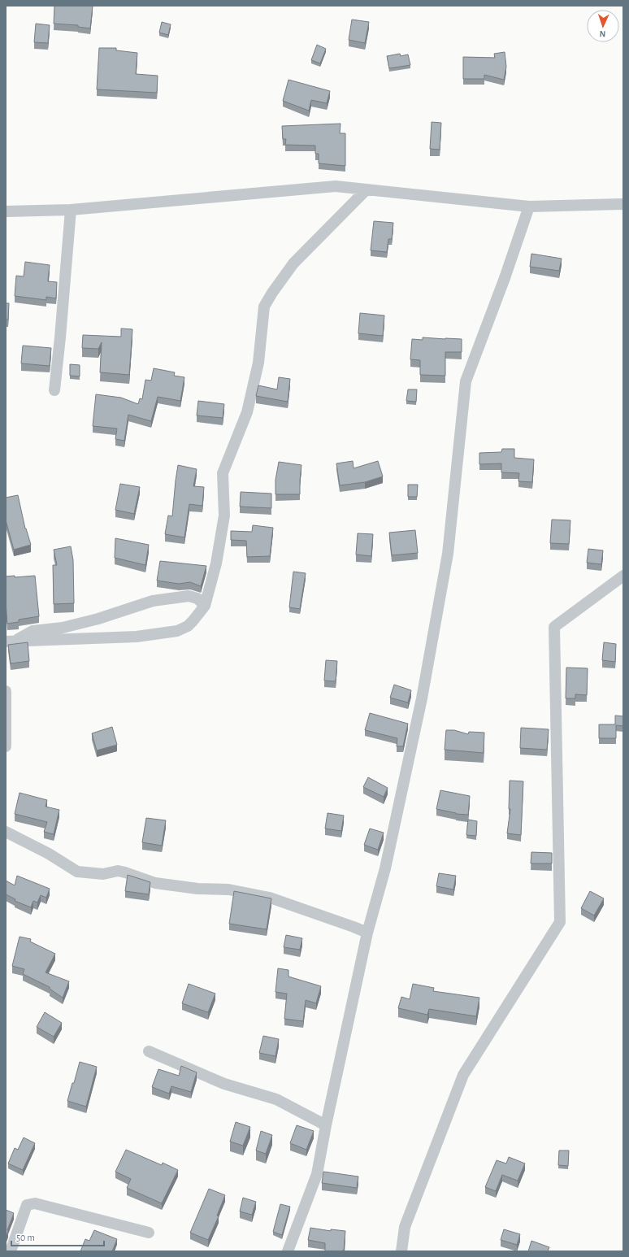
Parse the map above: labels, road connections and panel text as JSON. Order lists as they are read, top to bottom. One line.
{"scale_bar":"50 m","north":"bottom"}
